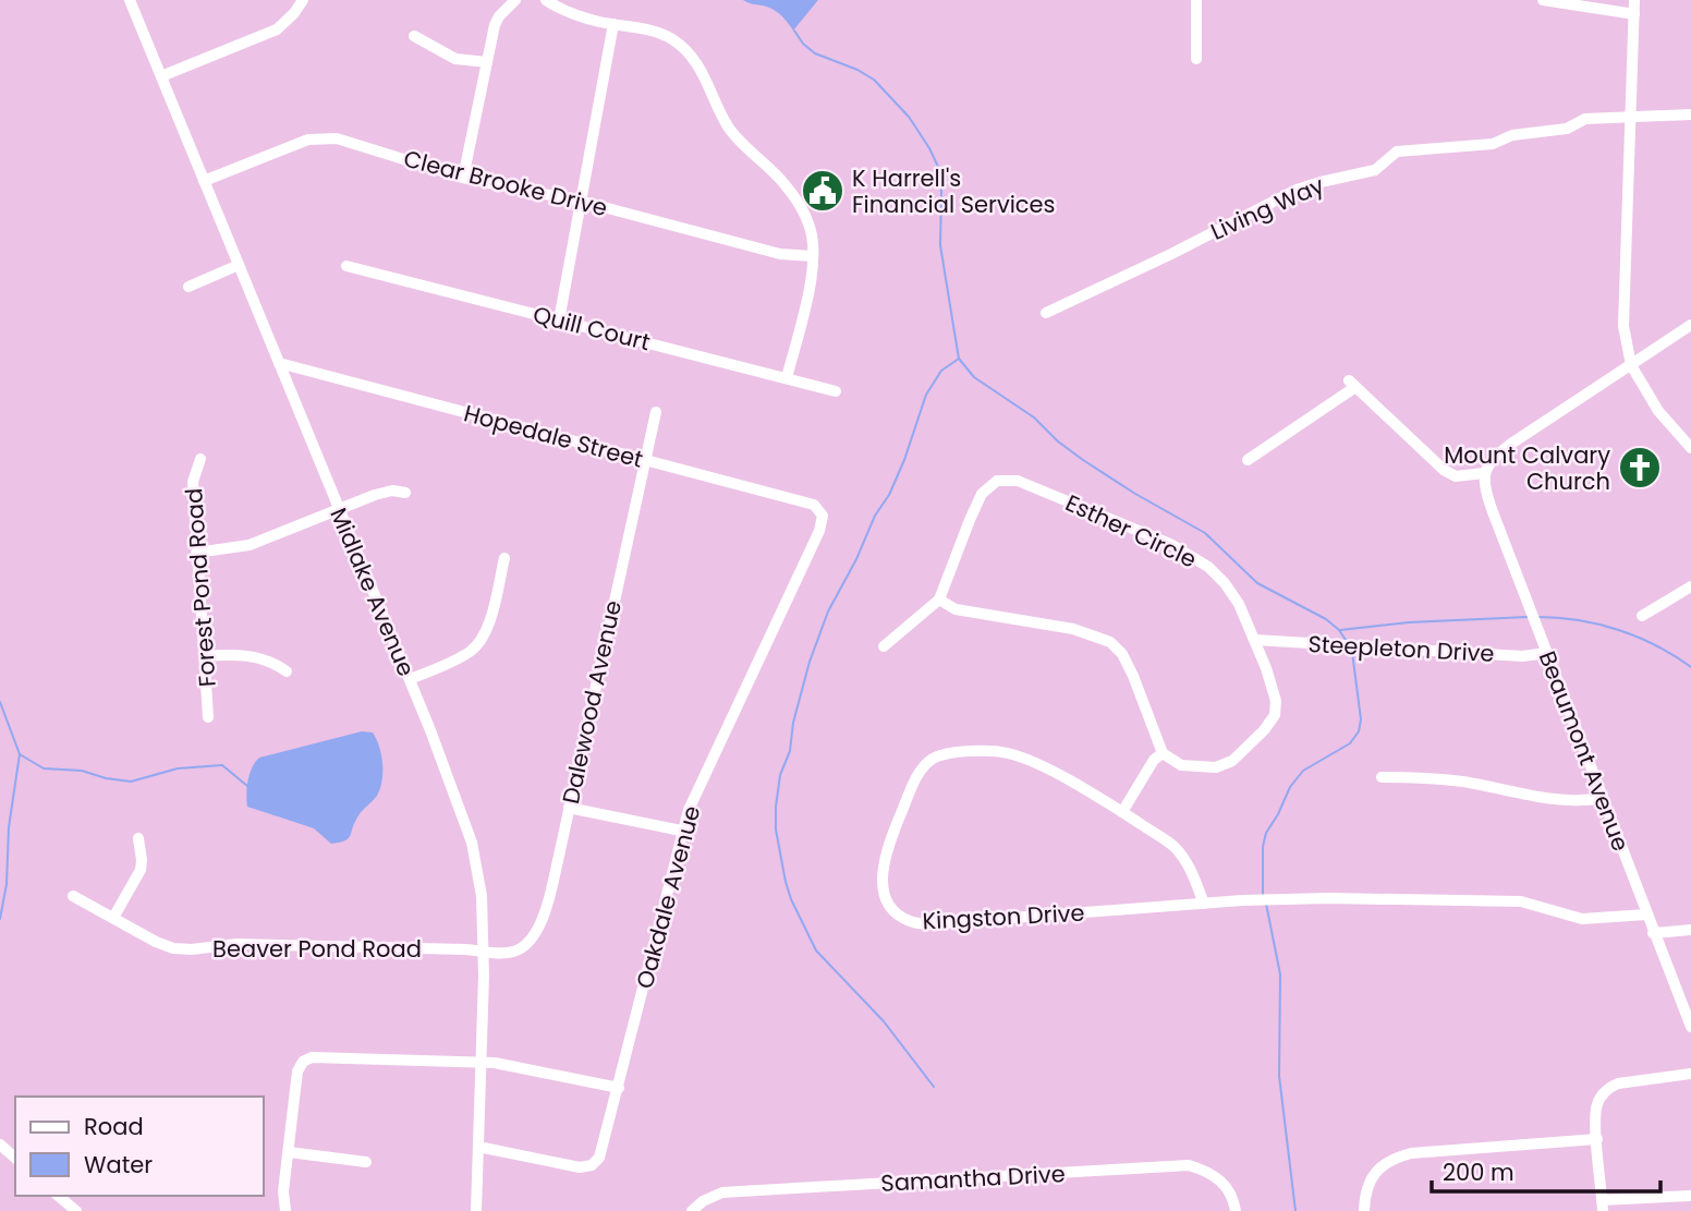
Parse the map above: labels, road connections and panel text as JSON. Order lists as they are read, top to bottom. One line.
{"streets":{"street":["Clear Brooke Drive","Living Way","Quill Court","Hopedale Street","Esther Circle","Forest Pond Road","Midlake Avenue","Steepleton Drive","Dalewood Avenue","Beaumont Avenue","Oakdale Avenue","Kingston Drive","Beaver Pond Road","Samantha Drive"]},"crossings":[["Clear Brooke Drive","Midlake Avenue"],["Hopedale Street","Midlake Avenue"],["Hopedale Street","Dalewood Avenue"],["Hopedale Street","Oakdale Avenue"],["Esther Circle","Steepleton Drive"],["Midlake Avenue","Dalewood Avenue"],["Midlake Avenue","Oakdale Avenue"],["Midlake Avenue","Beaver Pond Road"],["Steepleton Drive","Beaumont Avenue"],["Dalewood Avenue","Beaver Pond Road"],["Beaumont Avenue","Kingston Drive"]],"places":{"public building":["K Harrell's Financial Services"],"church":["Mount Calvary Church"]},"legend":["Road","Water"],"scale_bar":"200 m"}
